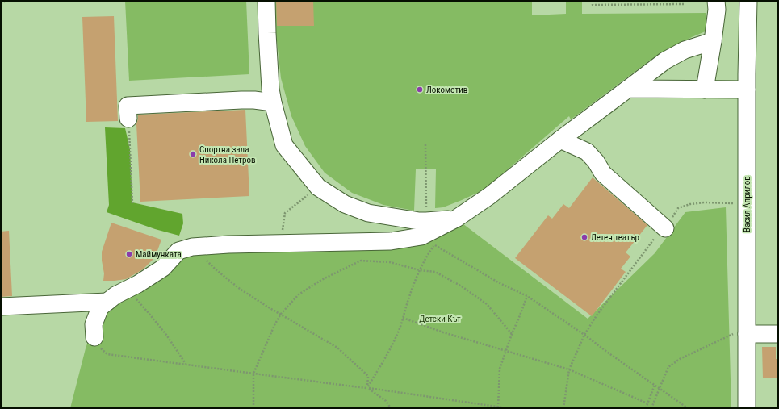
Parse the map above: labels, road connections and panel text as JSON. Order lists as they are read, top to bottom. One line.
{"streets":{"street":["Васил Априлов"]},"parks":["Детски Кът"],"places":["Локомотив","Спортна зала Никола Петров","Летен театър","Маймунката"]}
